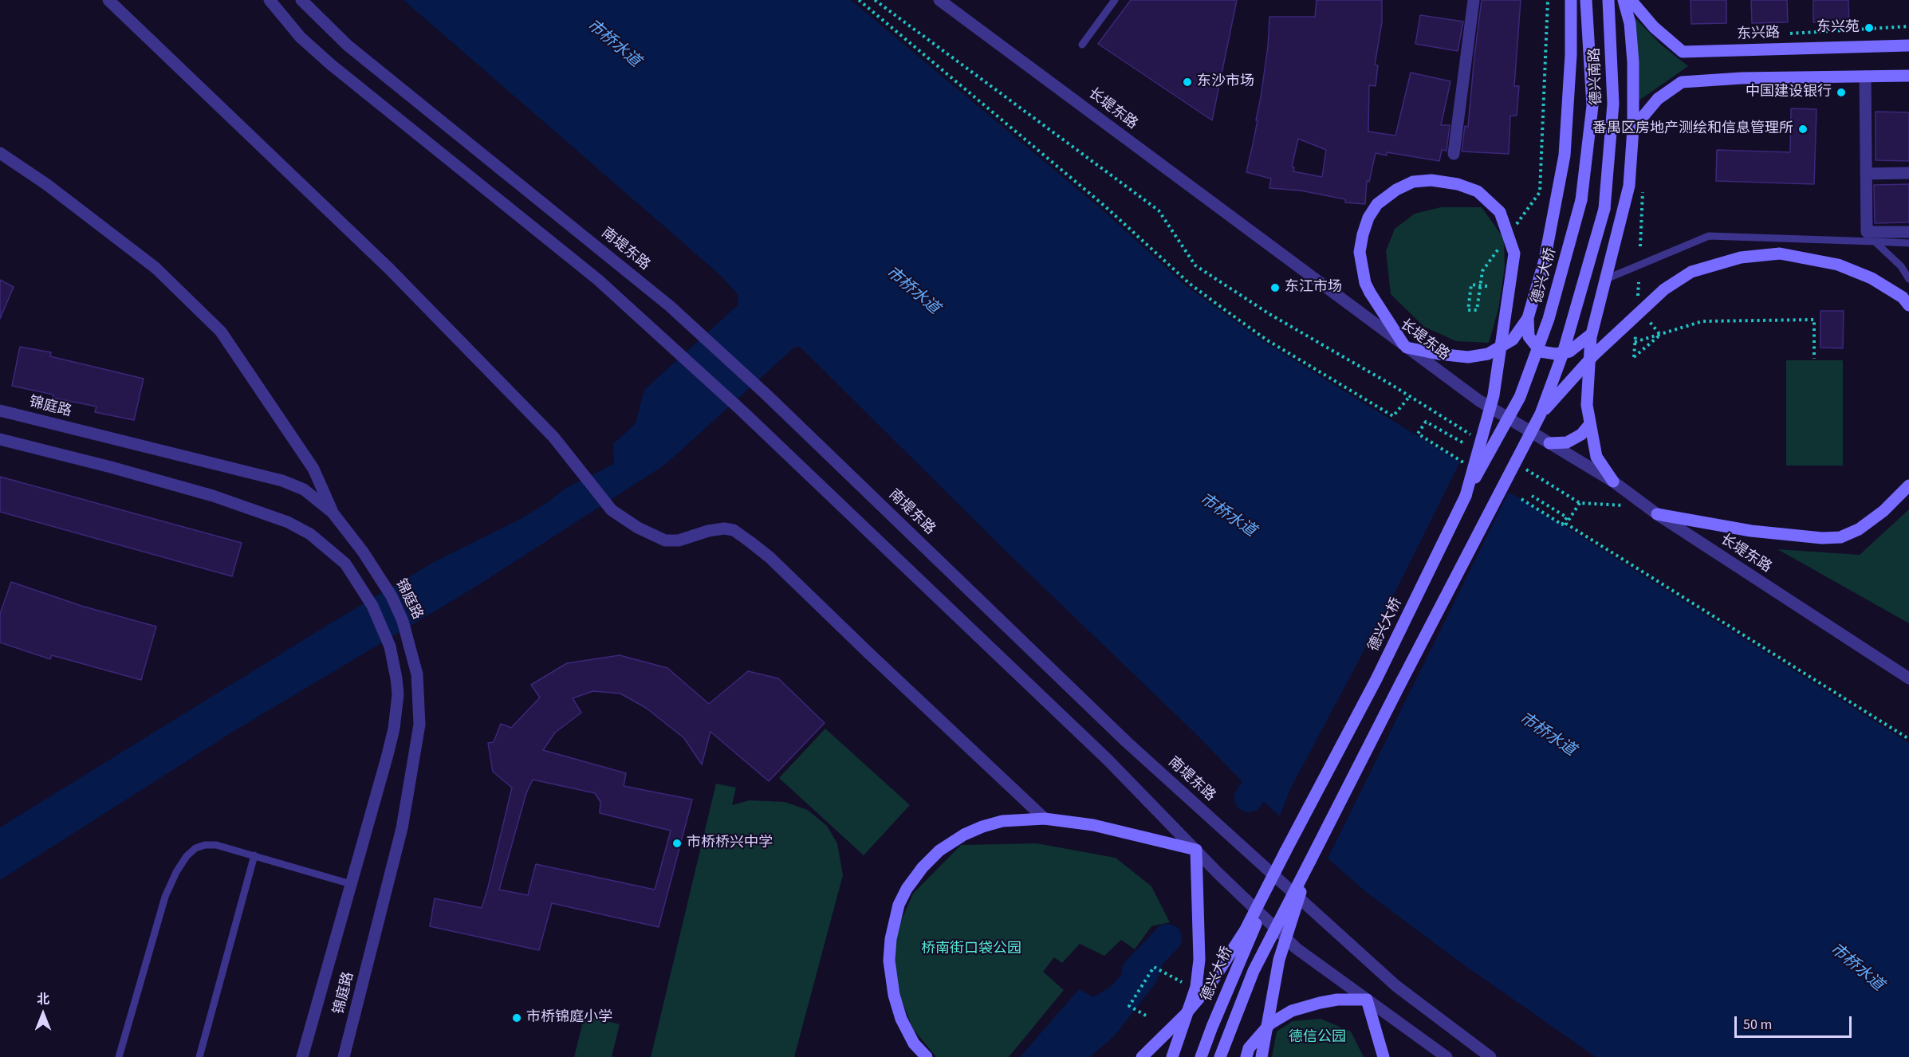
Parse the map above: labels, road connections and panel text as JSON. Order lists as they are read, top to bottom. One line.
{"streets":{"main road":["东兴路","德兴南路","德兴大桥"],"street":["长堤东路","南堤东路","锦庭路"]},"crossings":[["德兴南路","德兴大桥"]],"water":["市桥水道"],"parks":["桥南街口袋公园","德信公园"],"places":["东兴苑","东沙市场","中国建设银行","番禺区房地产测绘和信息管理所","东江市场","市桥桥兴中学","市桥锦庭小学"],"scale_bar":"50 m","north":"top"}
